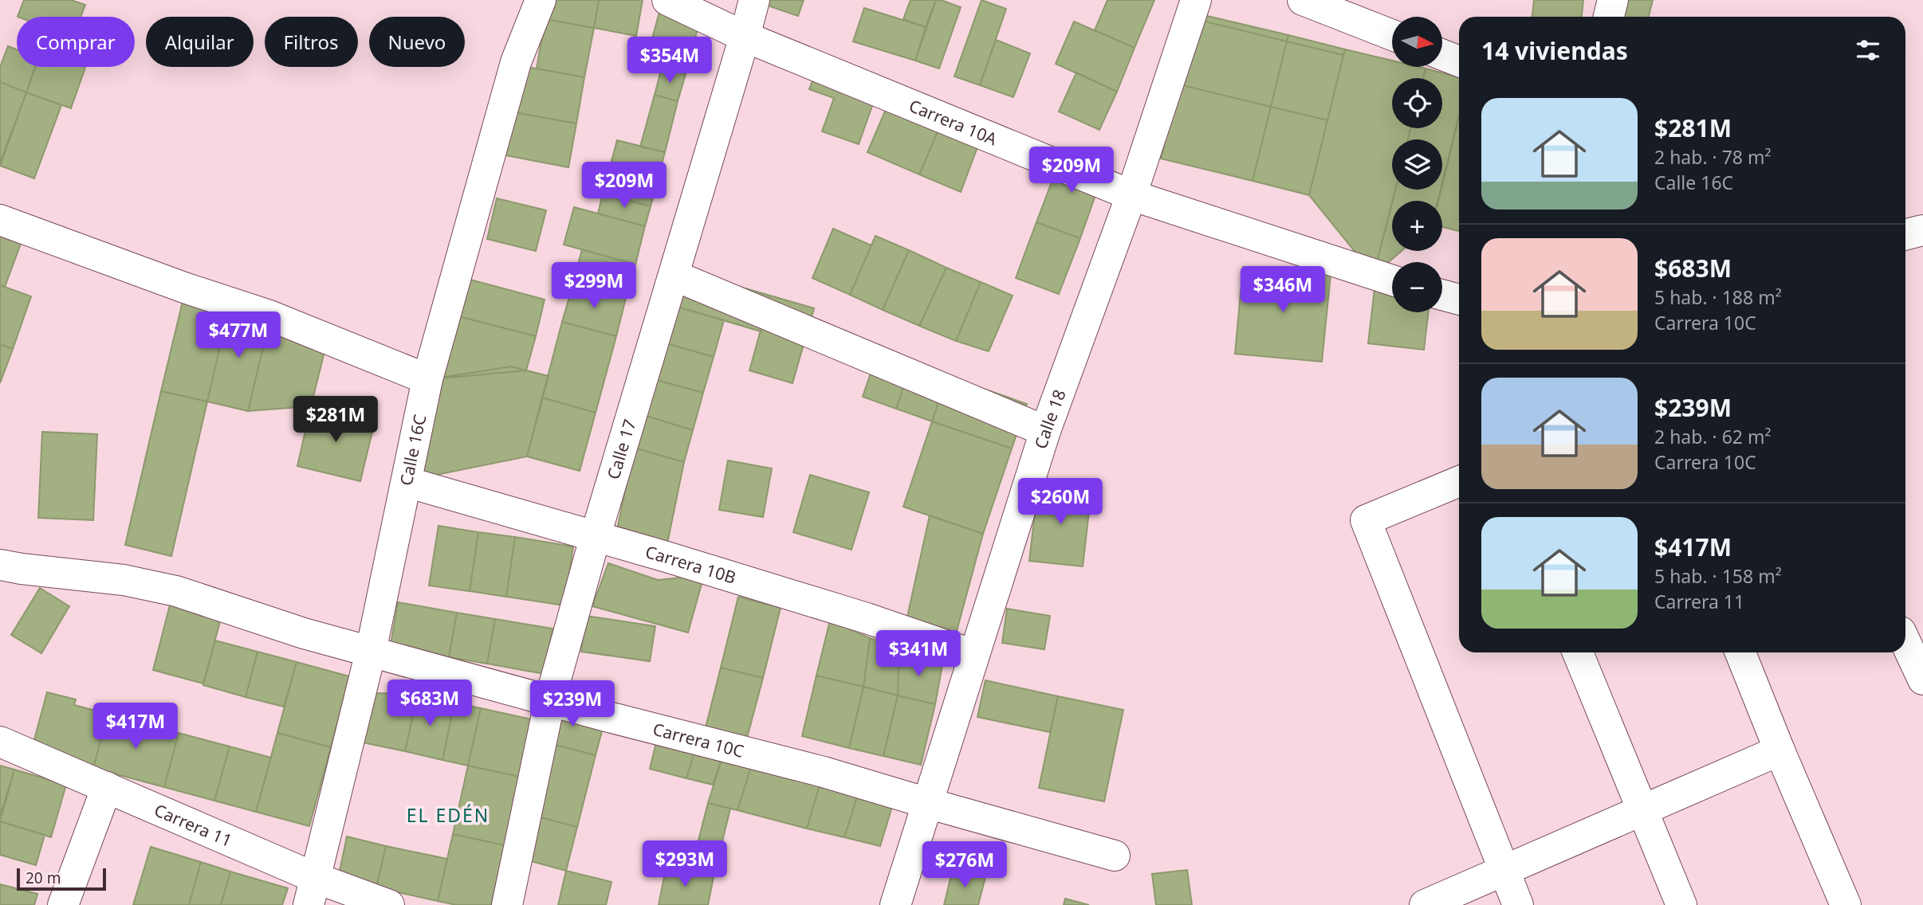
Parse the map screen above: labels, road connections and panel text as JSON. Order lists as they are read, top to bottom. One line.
{"streets":{"street":["Carrera 10A","Calle 18","Calle 16C","Calle 17","Carrera 10B","Carrera 10C","Carrera 11"]},"crossings":[["Carrera 10A","Calle 18"],["Carrera 10A","Calle 17"],["Calle 18","Carrera 10B"],["Calle 18","Carrera 10C"],["Calle 16C","Carrera 10B"],["Calle 16C","Carrera 10C"],["Calle 16C","Carrera 11"],["Calle 17","Carrera 10B"],["Calle 17","Carrera 10C"]],"districts":["EL EDÉN"],"scale_bar":"20 m","north":"right","page":{"map_buttons":["+","−"],"chip":["Comprar","Alquilar","Filtros","Nuevo"],"heading":"14 viviendas","price":["$354M","$209M","$209M","$299M","$346M","$477M","$281M","$260M","$341M","$683M","$239M","$417M","$293M","$276M"],"list":[{"name":"$281M","note":"2 hab. · 78 m² · Calle 16C"},{"name":"$683M","note":"5 hab. · 188 m² · Carrera 10C"},{"name":"$239M","note":"2 hab. · 62 m² · Carrera 10C"},{"name":"$417M","note":"5 hab. · 158 m² · Carrera 11"}],"scale":"20 m"}}
